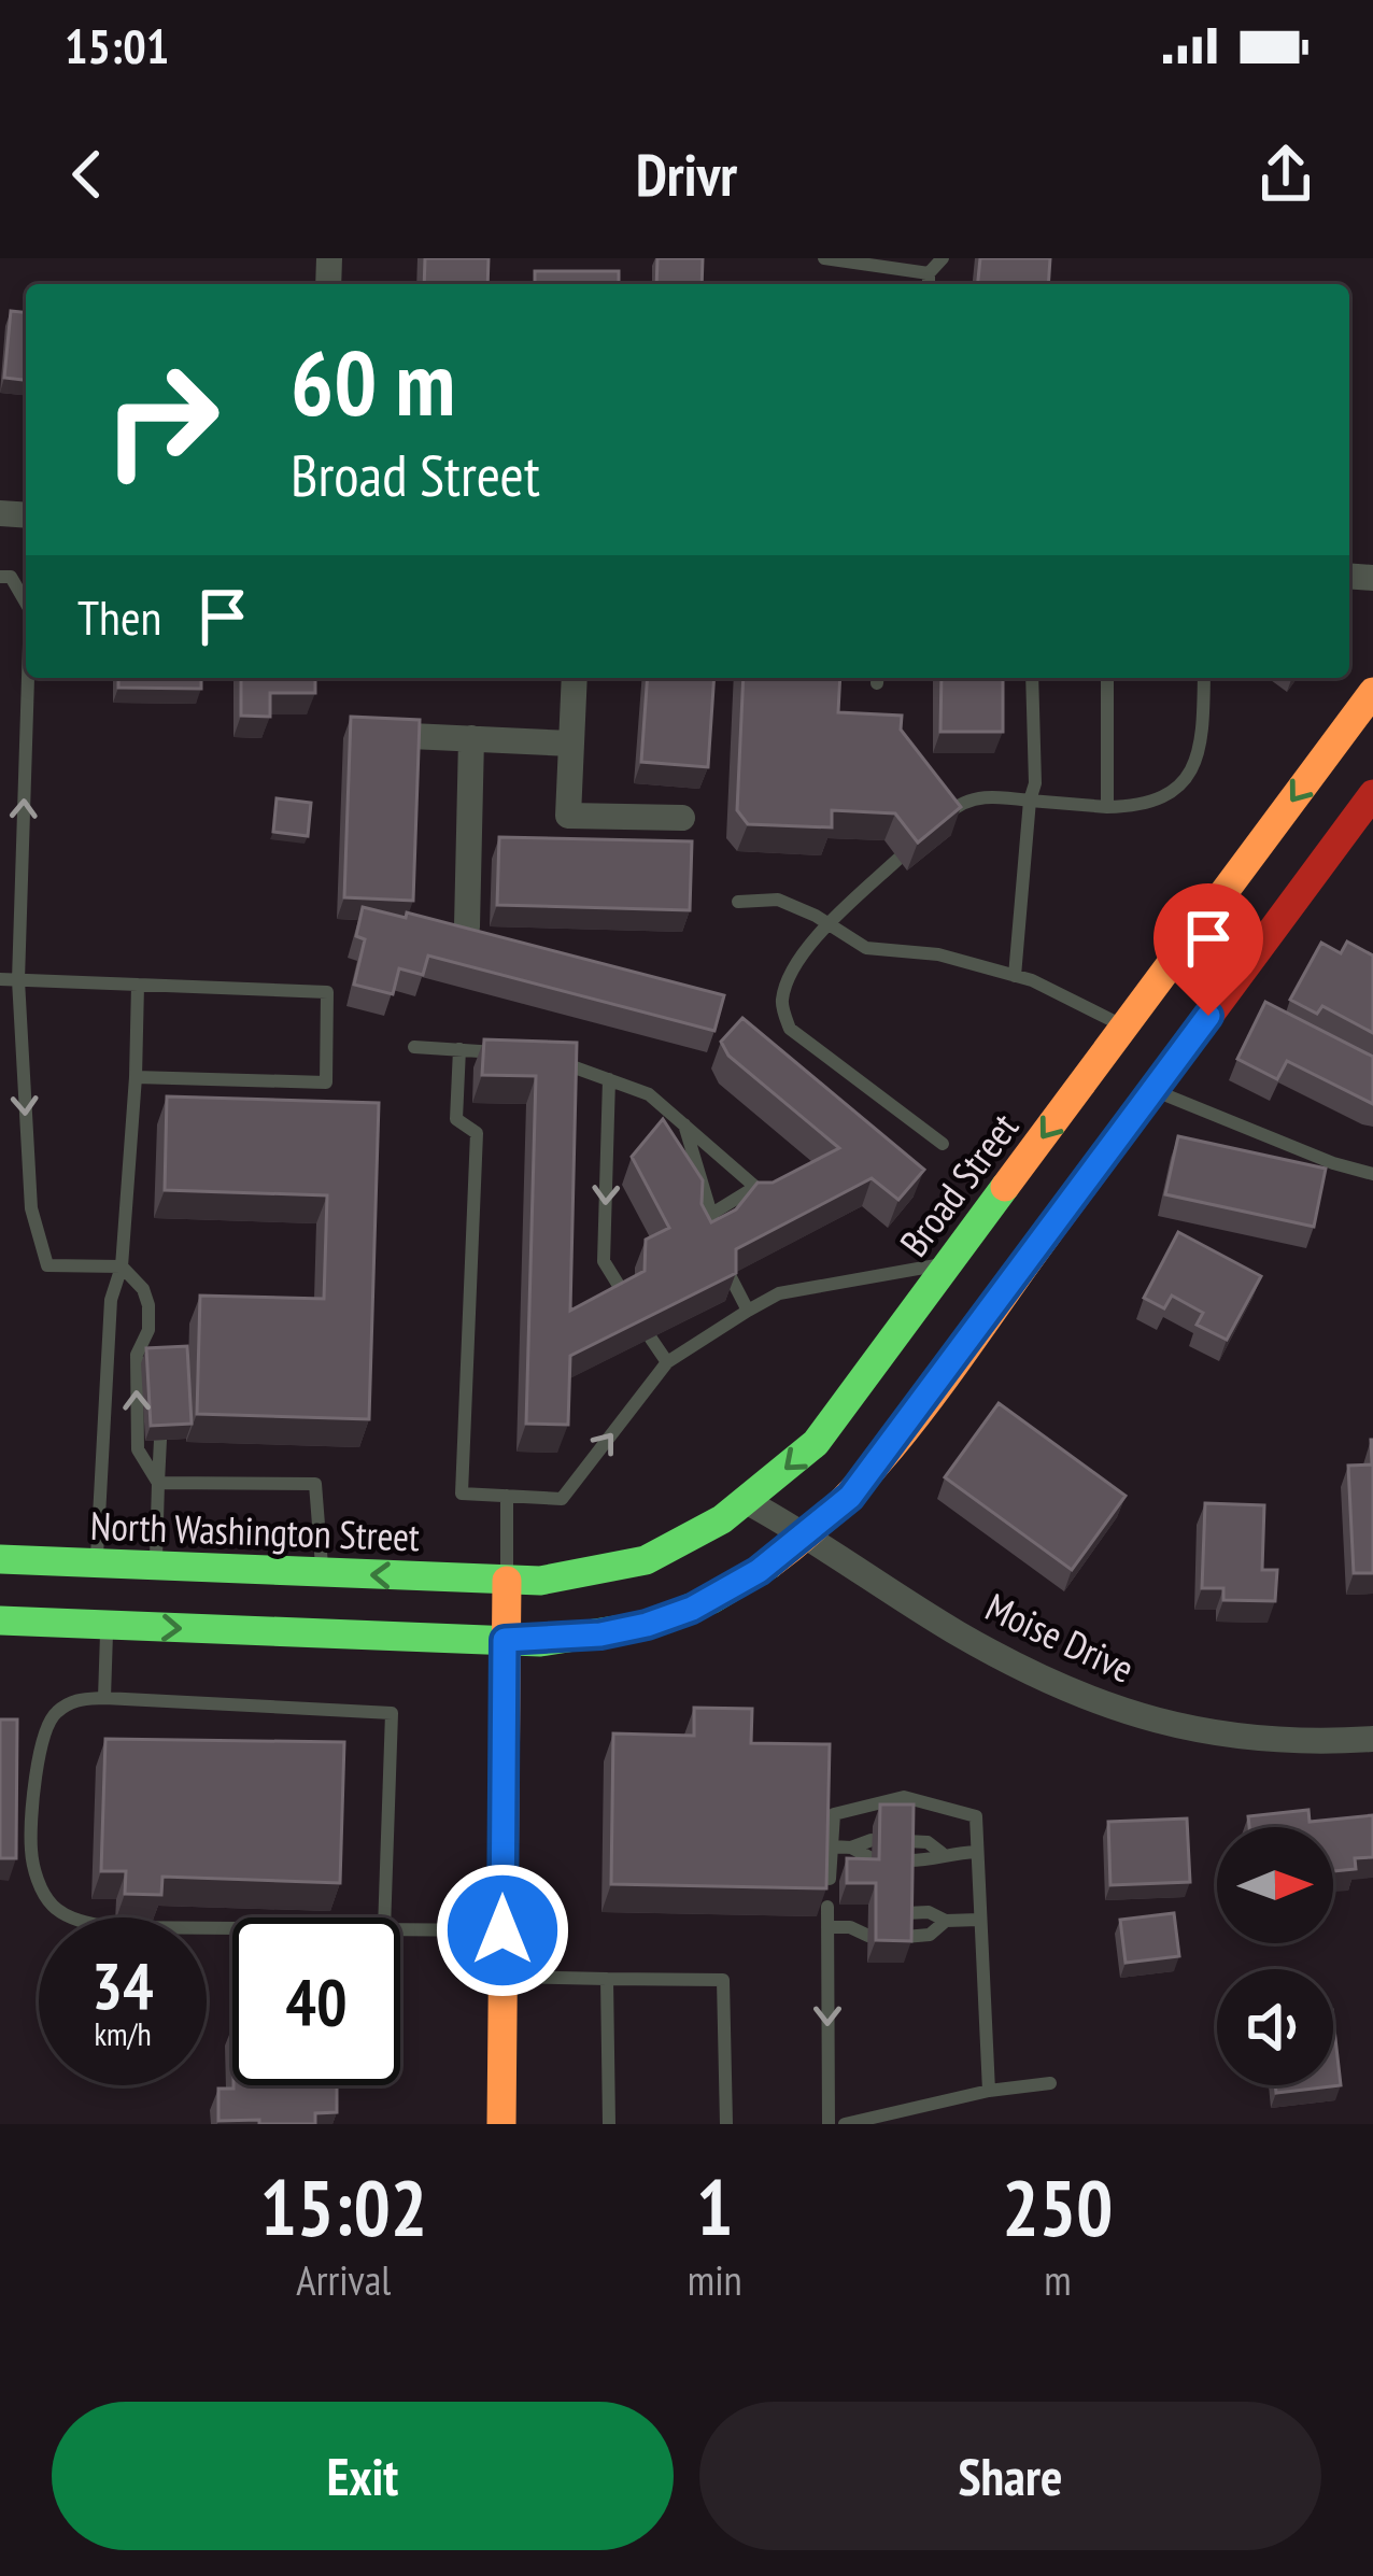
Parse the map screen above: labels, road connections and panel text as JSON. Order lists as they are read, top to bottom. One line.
{"streets":{"main road":["Broad Street","North Washington Street"],"street":["Moise Drive"]},"crossings":[["Broad Street","North Washington Street"],["Broad Street","Moise Drive"]],"north":"right","page":{"status":"15:01","header":"Drivr","turn":["60 m","Broad Street"],"then":"Then","speed":"34 km/h","limit":"40","eta":["15:02","Arrival","1","min","250","m"],"buttons":["Exit","Share"]}}
